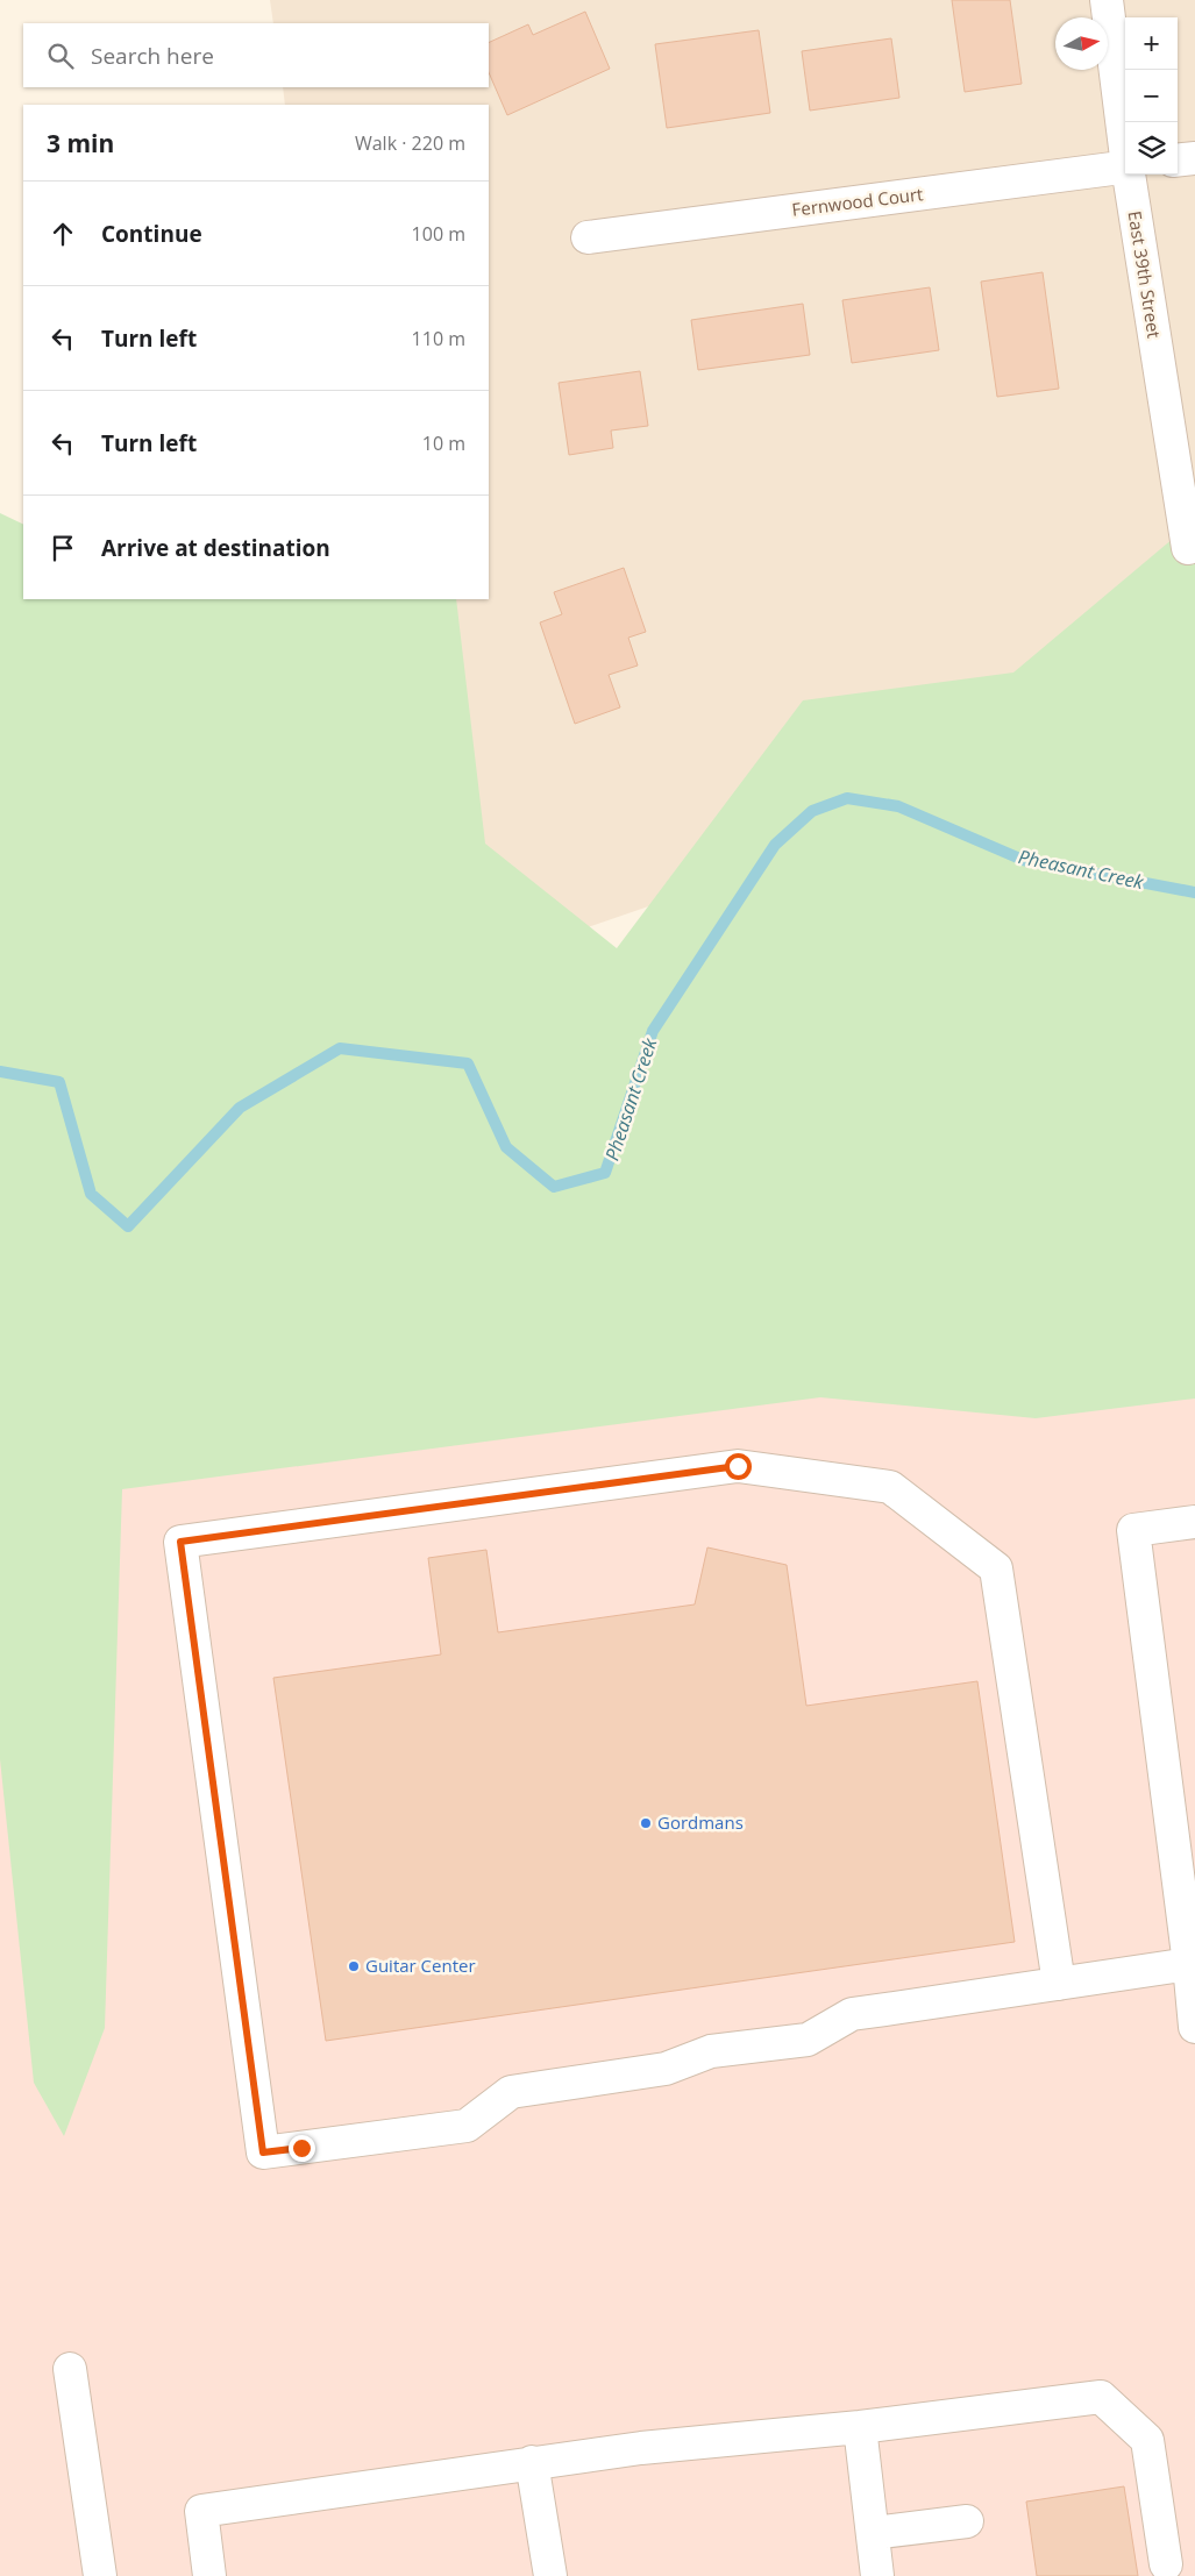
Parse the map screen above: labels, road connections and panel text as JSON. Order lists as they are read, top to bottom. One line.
{"streets":{"street":["Fernwood Court","East 39th Street"]},"water":["Pheasant Creek"],"places":["Gordmans","Guitar Center"],"north":"right","page":{"map_buttons":["+","−"],"search":"Search here","heading":["3 min","Walk · 220 m"],"list":[["Continue","100 m"],["Turn left","110 m"],["Turn left","10 m"],"Arrive at destination"]}}
